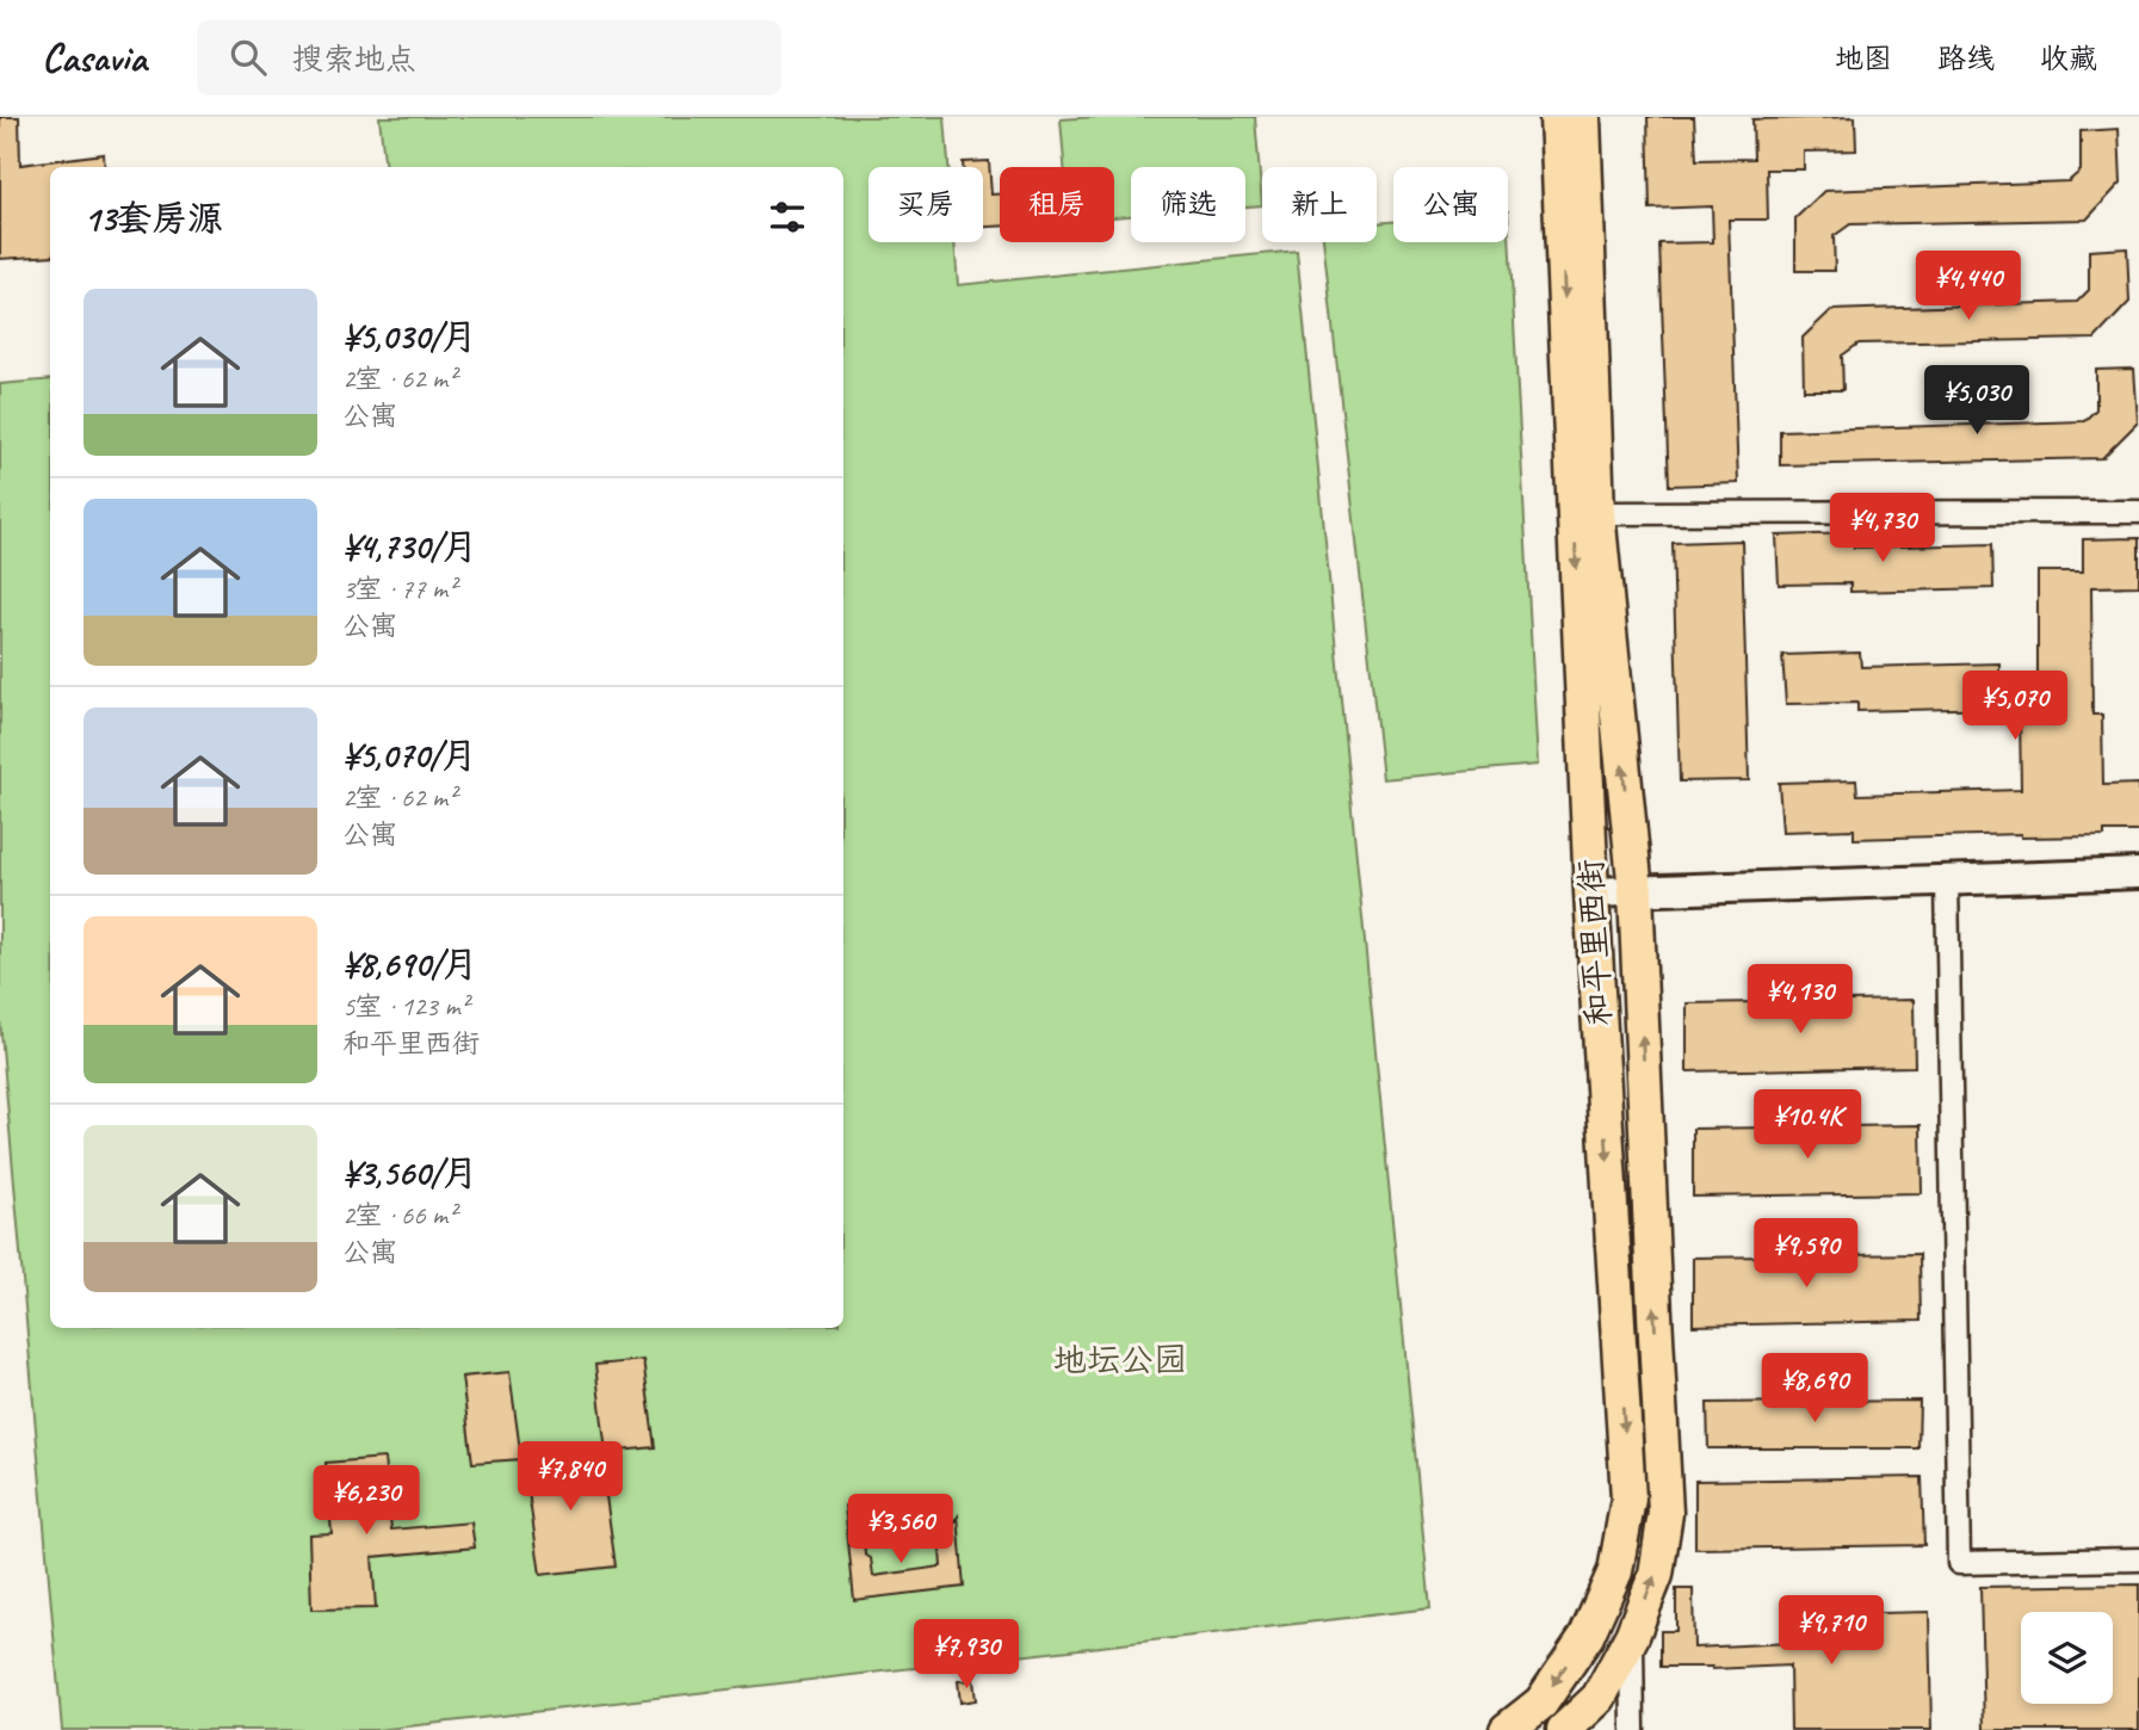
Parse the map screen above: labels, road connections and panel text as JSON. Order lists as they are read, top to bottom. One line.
{"streets":{"main road":["和平里西街"]},"parks":["地坛公园"],"page":{"header":"Casavia","search":"搜索地点","nav":["地图","路线","收藏"],"chip":["买房","租房","筛选","新上","公寓"],"heading":"13套房源","price":["¥4,440","¥5,030","¥4,730","¥5,070","¥4,130","¥10.4K","¥9,590","¥8,690","¥7,840","¥6,230","¥3,560","¥9,710","¥7,930"],"list":[{"name":"¥5,030/月","note":"2室 · 62 m² · 公寓"},{"name":"¥4,730/月","note":"3室 · 77 m² · 公寓"},{"name":"¥5,070/月","note":"2室 · 62 m² · 公寓"},{"name":"¥8,690/月","note":"5室 · 123 m² · 和平里西街"},{"name":"¥3,560/月","note":"2室 · 66 m² · 公寓"}]}}
